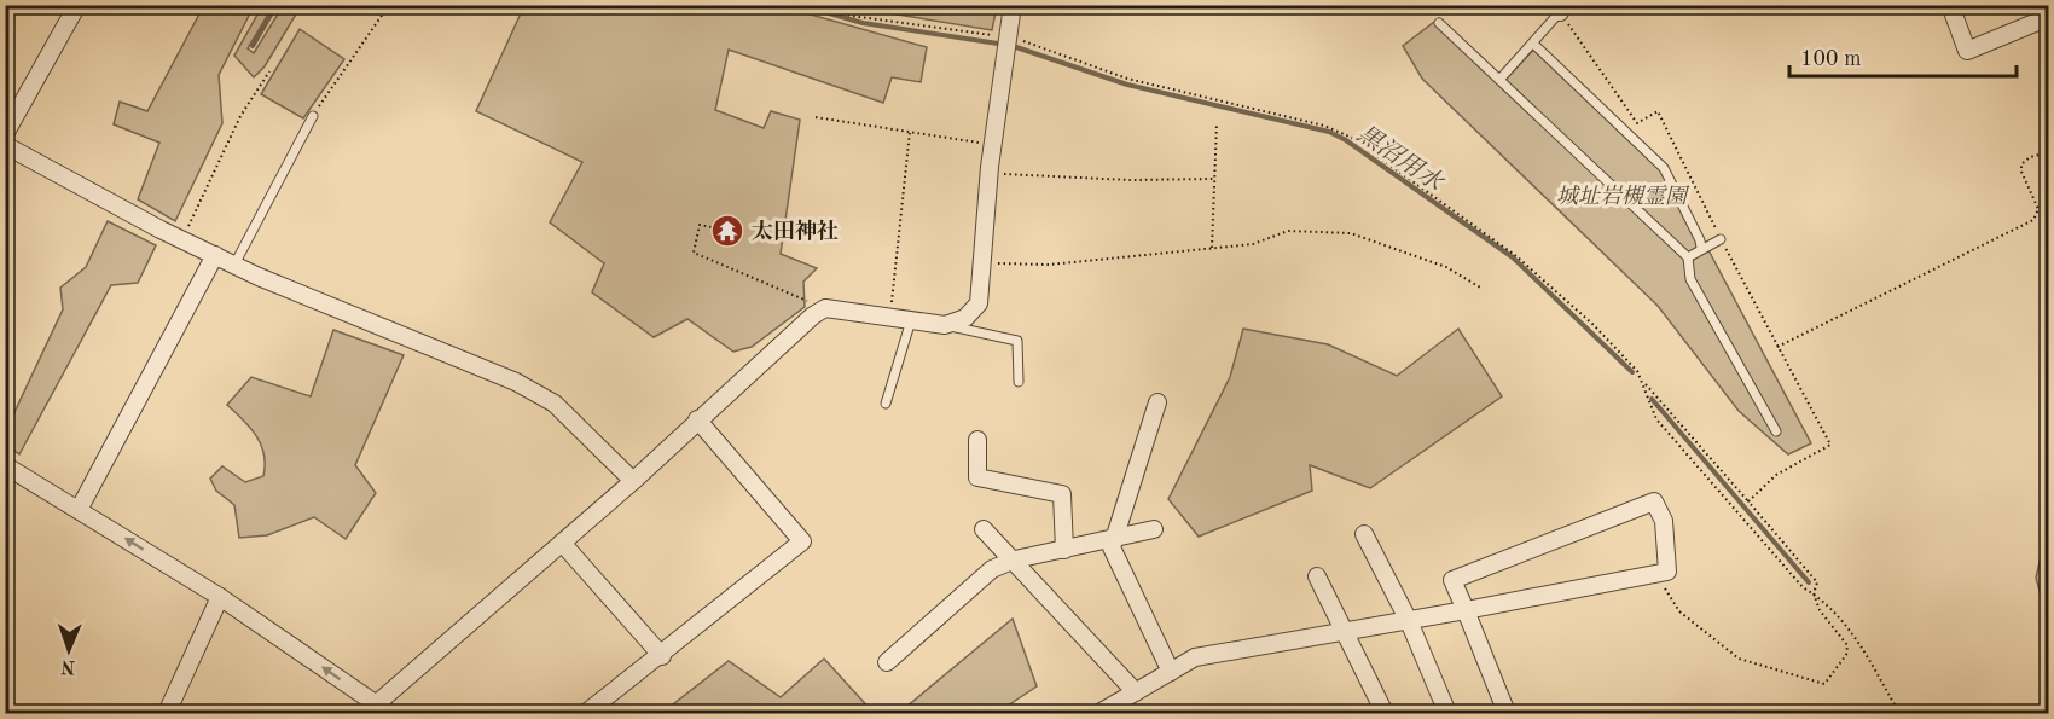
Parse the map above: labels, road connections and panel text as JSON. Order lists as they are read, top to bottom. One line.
{"water":["黒沼用水"],"parks":["城址岩槻霊園"],"places":{"temple":["太田神社"]},"scale_bar":"100 m","north":"bottom"}
